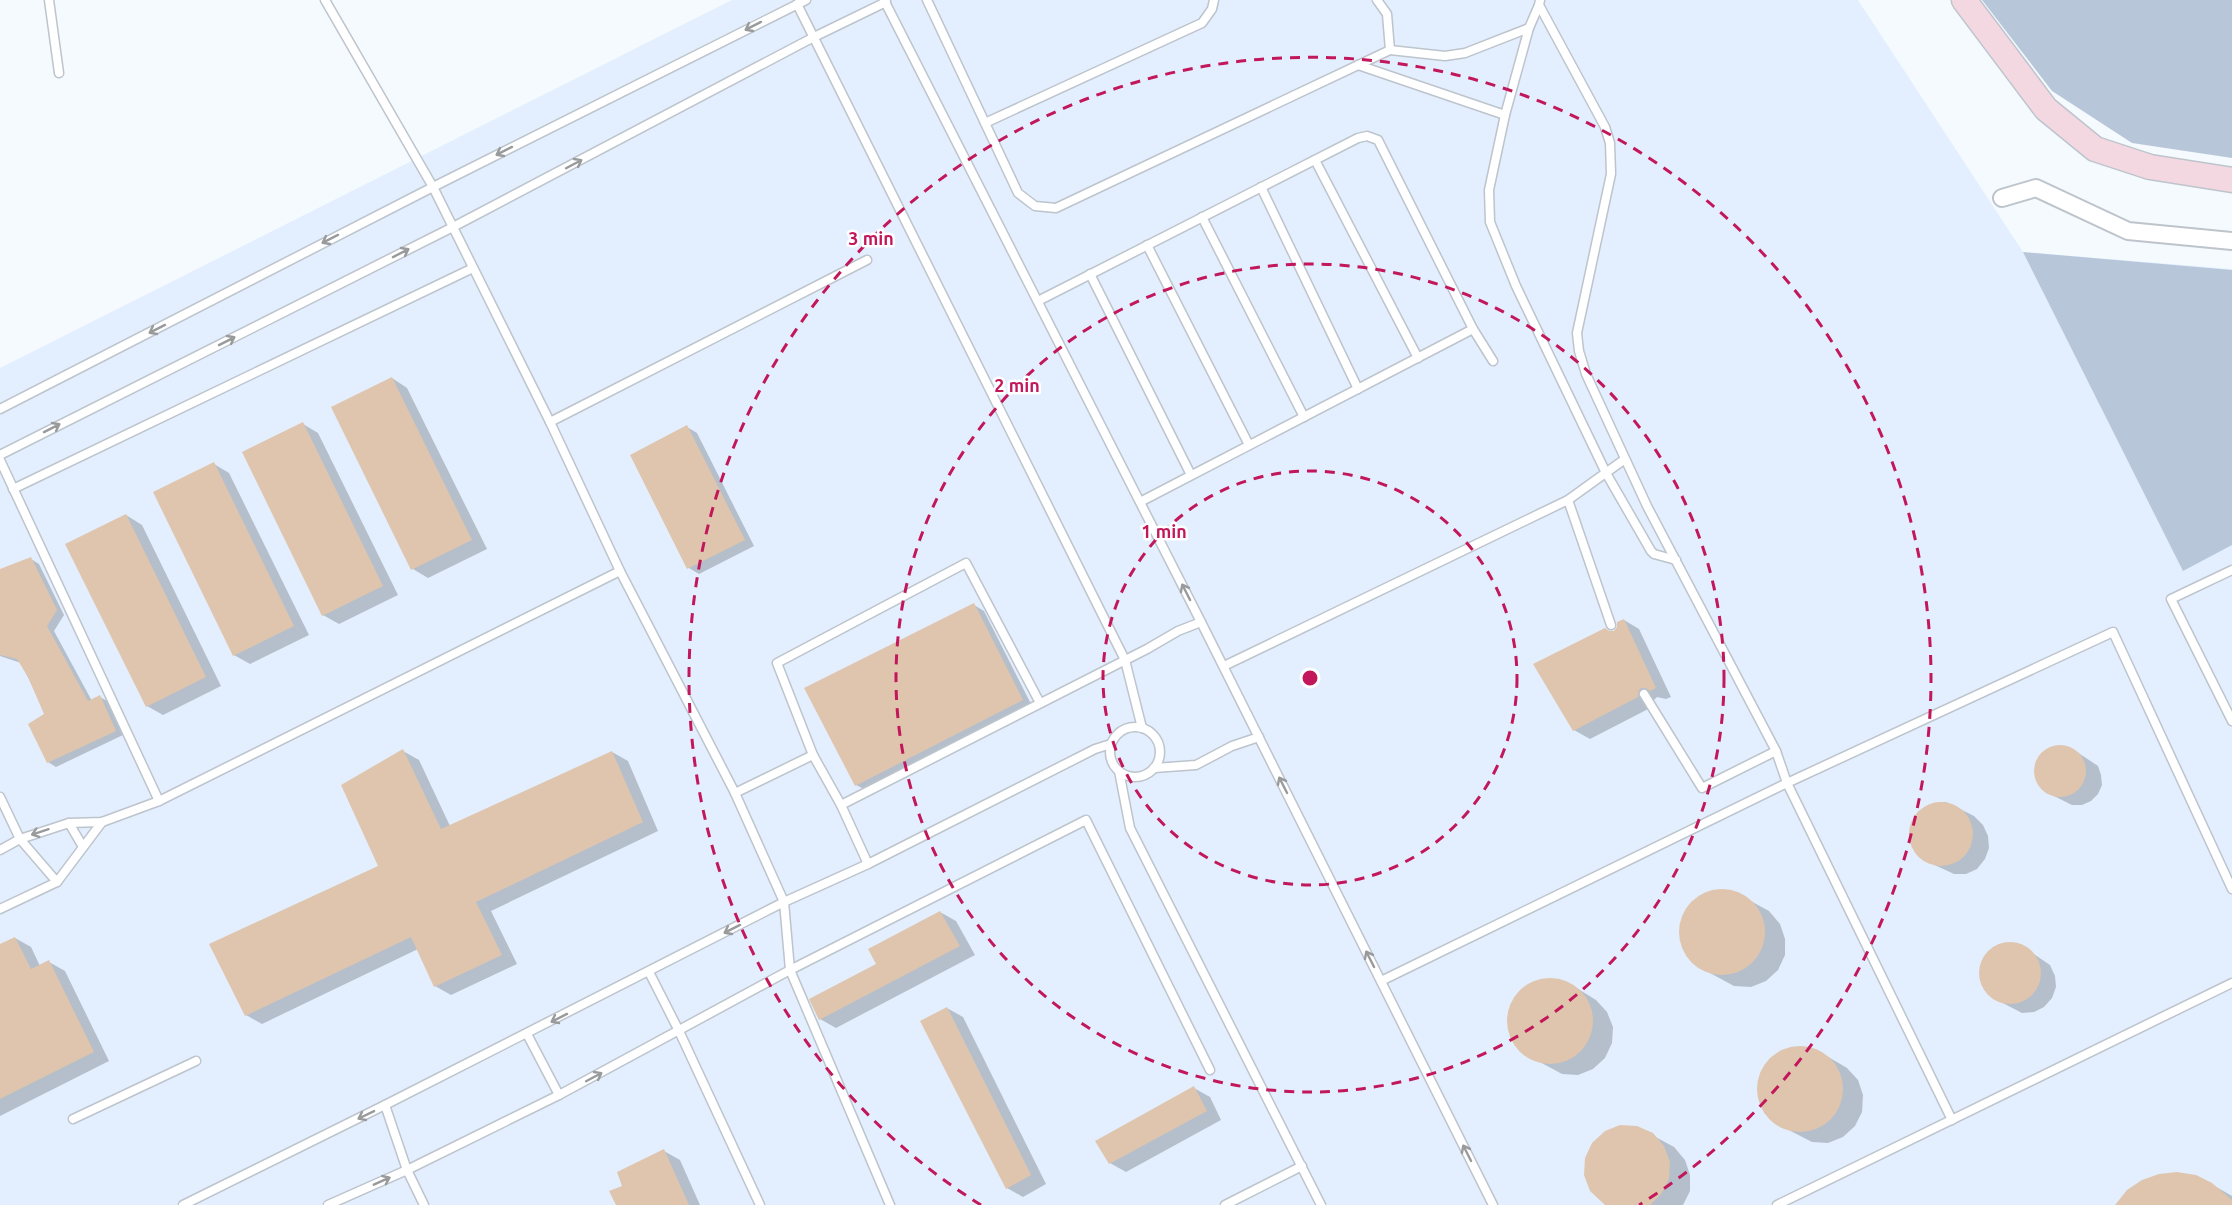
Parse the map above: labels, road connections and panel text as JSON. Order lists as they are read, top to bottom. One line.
{"rings":["3 min","2 min","1 min"]}
